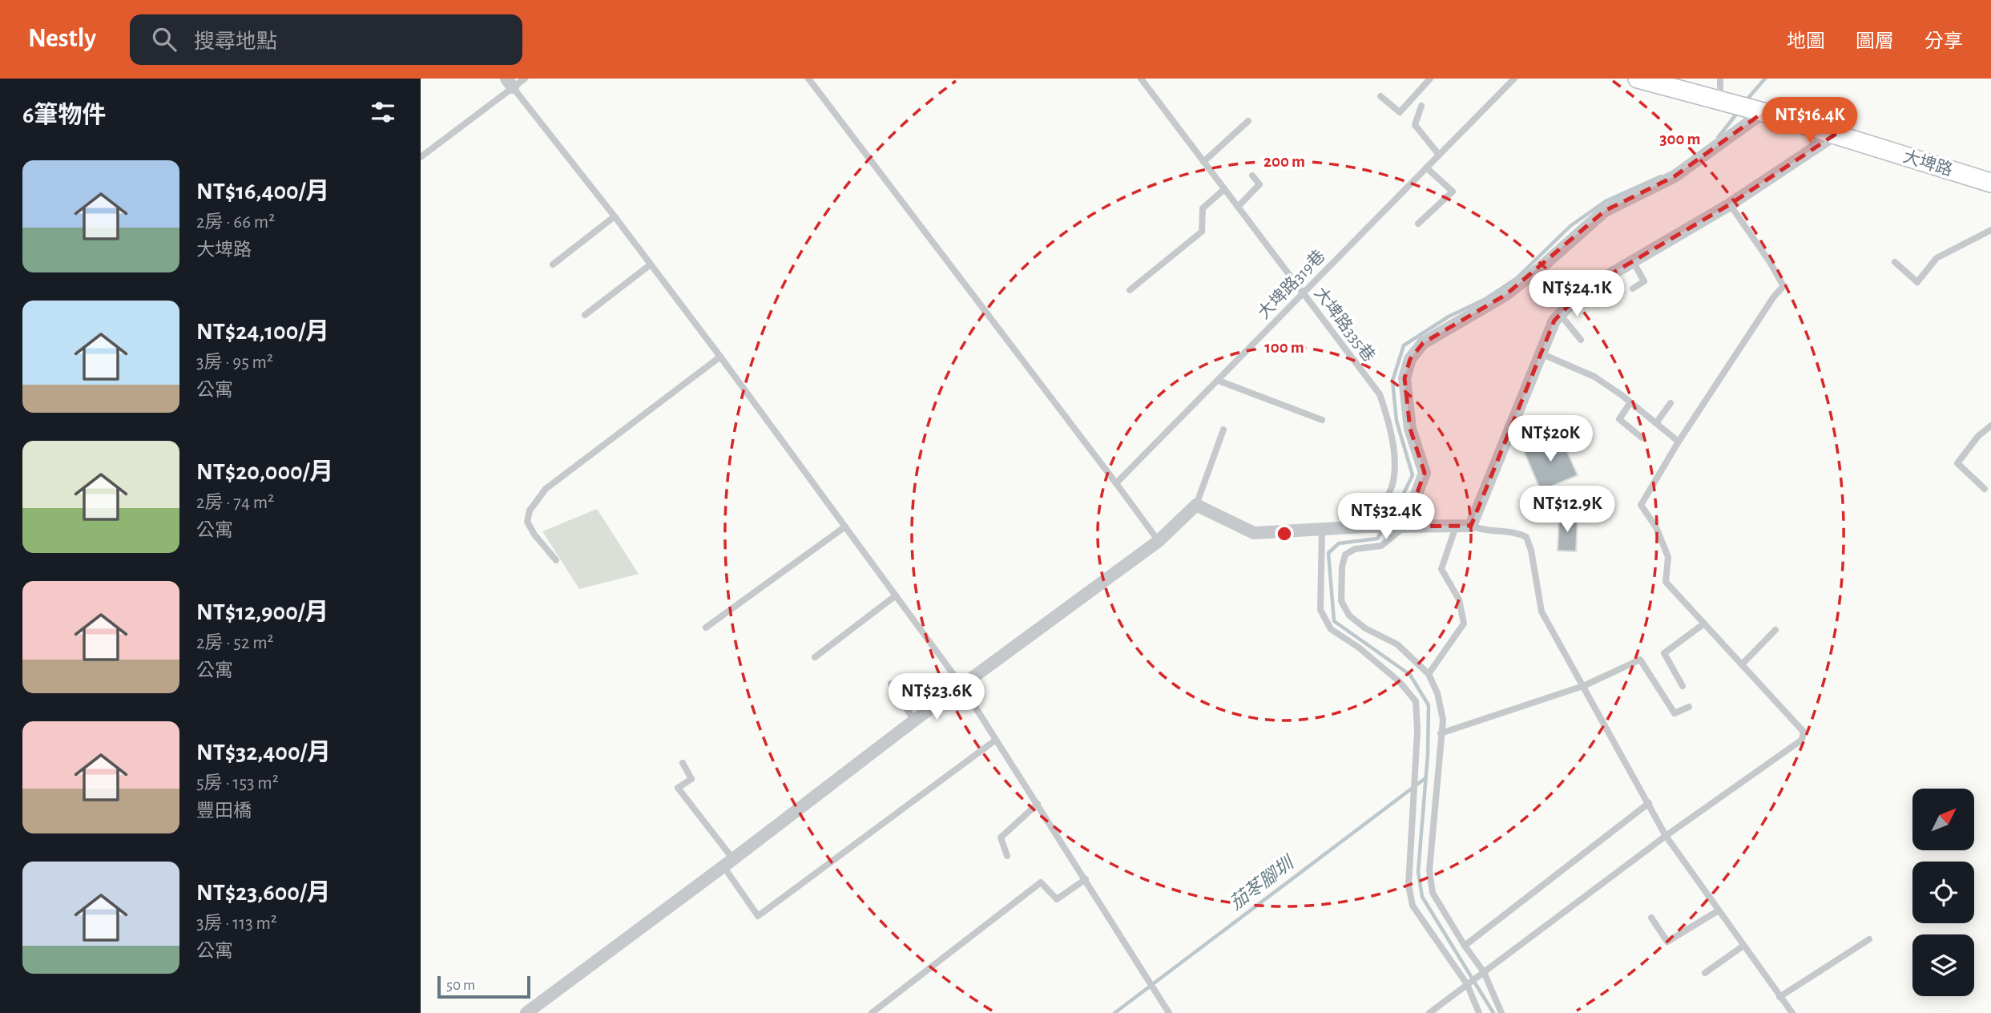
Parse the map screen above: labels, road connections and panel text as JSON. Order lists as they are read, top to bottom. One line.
{"streets":{"main road":["大埤路"],"lane":["大埤路319巷","大埤路335巷"]},"crossings":[["大埤路319巷","大埤路335巷"]],"water":["茄苳腳圳"],"scale_bar":"50 m","north":"top right","page":{"header":"Nestly","search":"搜尋地點","nav":["地圖","圖層","分享"],"heading":"6筆物件","price":["NT$16.4K","NT$24.1K","NT$20K","NT$12.9K","NT$32.4K","NT$23.6K"],"list":[{"name":"NT$16,400/月","note":"2房 · 66 m² · 大埤路"},{"name":"NT$24,100/月","note":"3房 · 95 m² · 公寓"},{"name":"NT$20,000/月","note":"2房 · 74 m² · 公寓"},{"name":"NT$12,900/月","note":"2房 · 52 m² · 公寓"},{"name":"NT$32,400/月","note":"5房 · 153 m² · 豐田橋"},{"name":"NT$23,600/月","note":"3房 · 113 m² · 公寓"}],"scale":"50 m"},"rings":["300 m","200 m","100 m"]}
